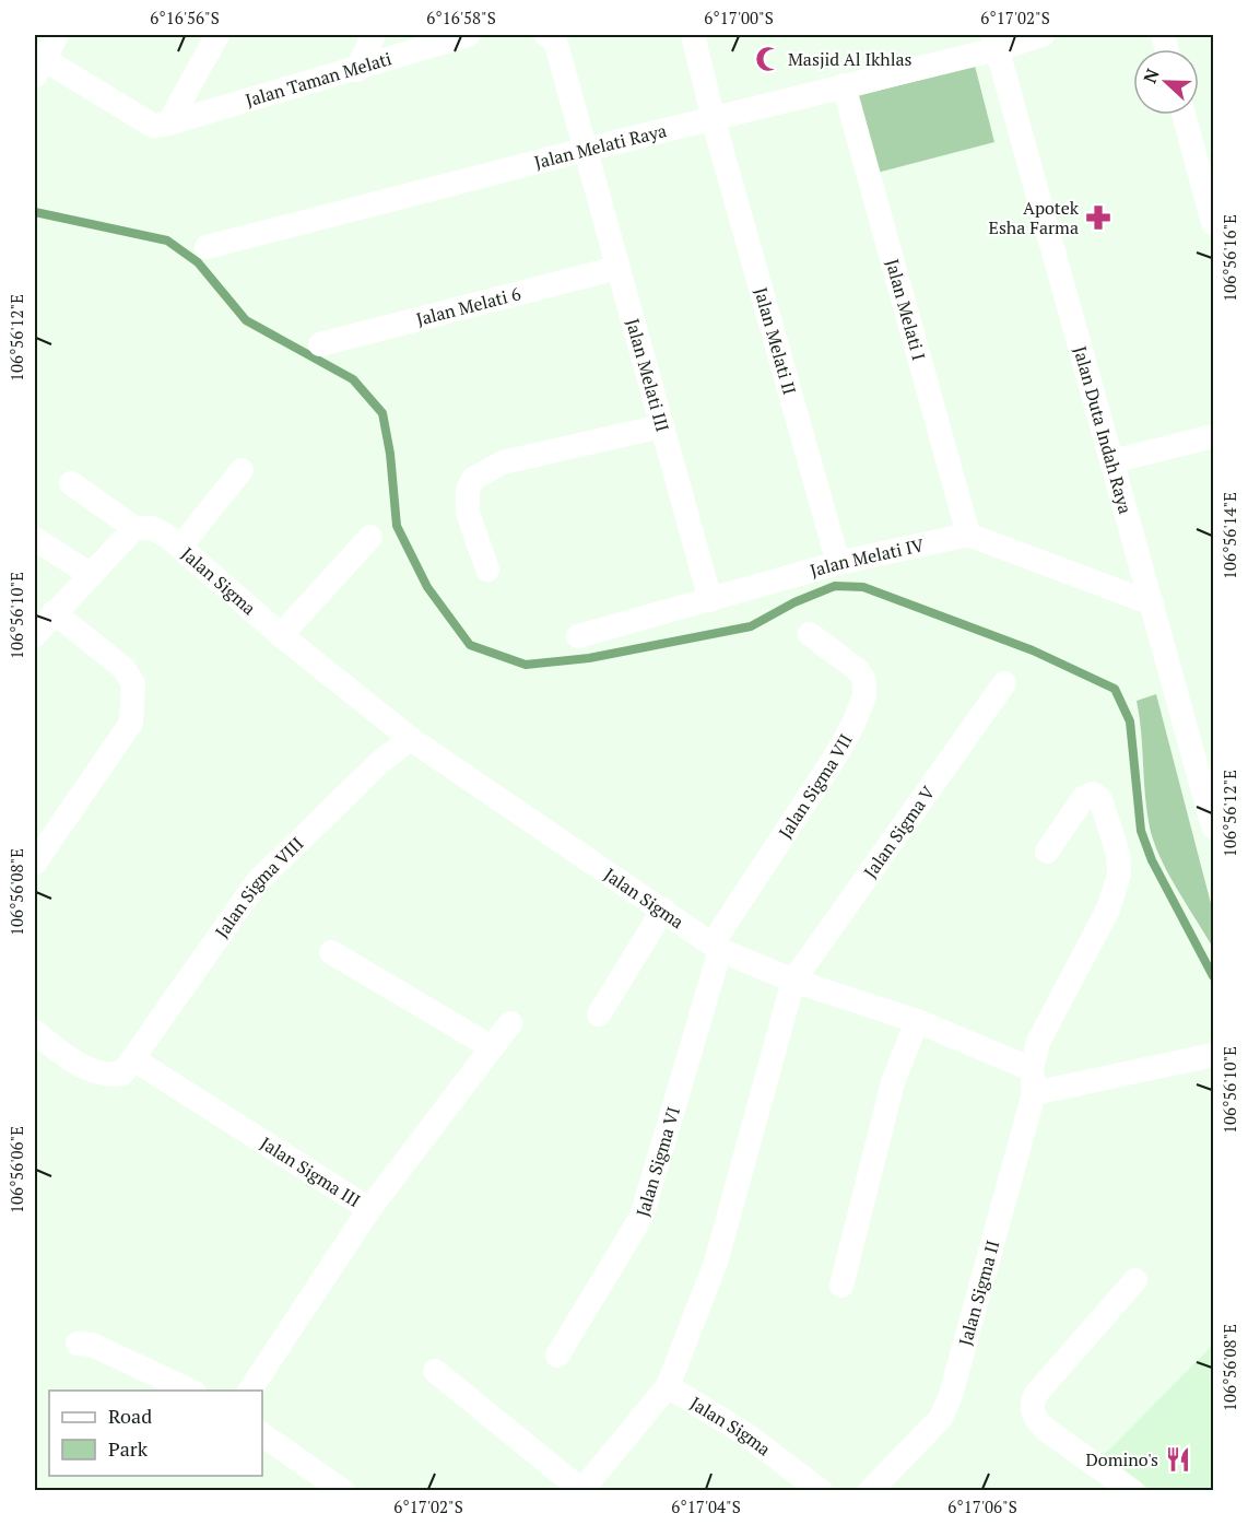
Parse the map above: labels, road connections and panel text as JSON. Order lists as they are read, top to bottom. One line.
{"streets":{"street":["Jalan Taman Melati","Jalan Melati Raya","Jalan Melati 6","Jalan Melati I","Jalan Melati II","Jalan Melati III","Jalan Duta Indah Raya","Jalan Melati IV","Jalan Sigma","Jalan Sigma VII","Jalan Sigma V","Jalan Sigma VIII","Jalan Sigma VI","Jalan Sigma III","Jalan Sigma II"]},"crossings":[["Jalan Melati Raya","Jalan Melati I"],["Jalan Melati Raya","Jalan Melati II"],["Jalan Melati Raya","Jalan Melati III"],["Jalan Melati Raya","Jalan Duta Indah Raya"],["Jalan Melati 6","Jalan Melati III"],["Jalan Melati I","Jalan Melati IV"],["Jalan Melati II","Jalan Melati IV"],["Jalan Melati III","Jalan Melati IV"],["Jalan Sigma","Jalan Sigma VII"],["Jalan Sigma","Jalan Sigma V"],["Jalan Sigma","Jalan Sigma VIII"],["Jalan Sigma","Jalan Sigma VI"],["Jalan Sigma","Jalan Sigma II"],["Jalan Sigma VII","Jalan Sigma VI"],["Jalan Sigma VIII","Jalan Sigma III"]],"places":{"mosque":["Masjid Al Ikhlas"],"pharmacy":["Apotek Esha Farma"],"restaurant":["Domino's"]},"legend":["Road","Park"],"north":"left","coordinates":["6°16'56\"S","6°16'58\"S","6°17'00\"S","6°17'02\"S","106°56'16\"E","106°56'12\"E","106°56'14\"E","106°56'10\"E","106°56'08\"E","106°56'06\"E","6°17'04\"S","6°17'06\"S"]}
